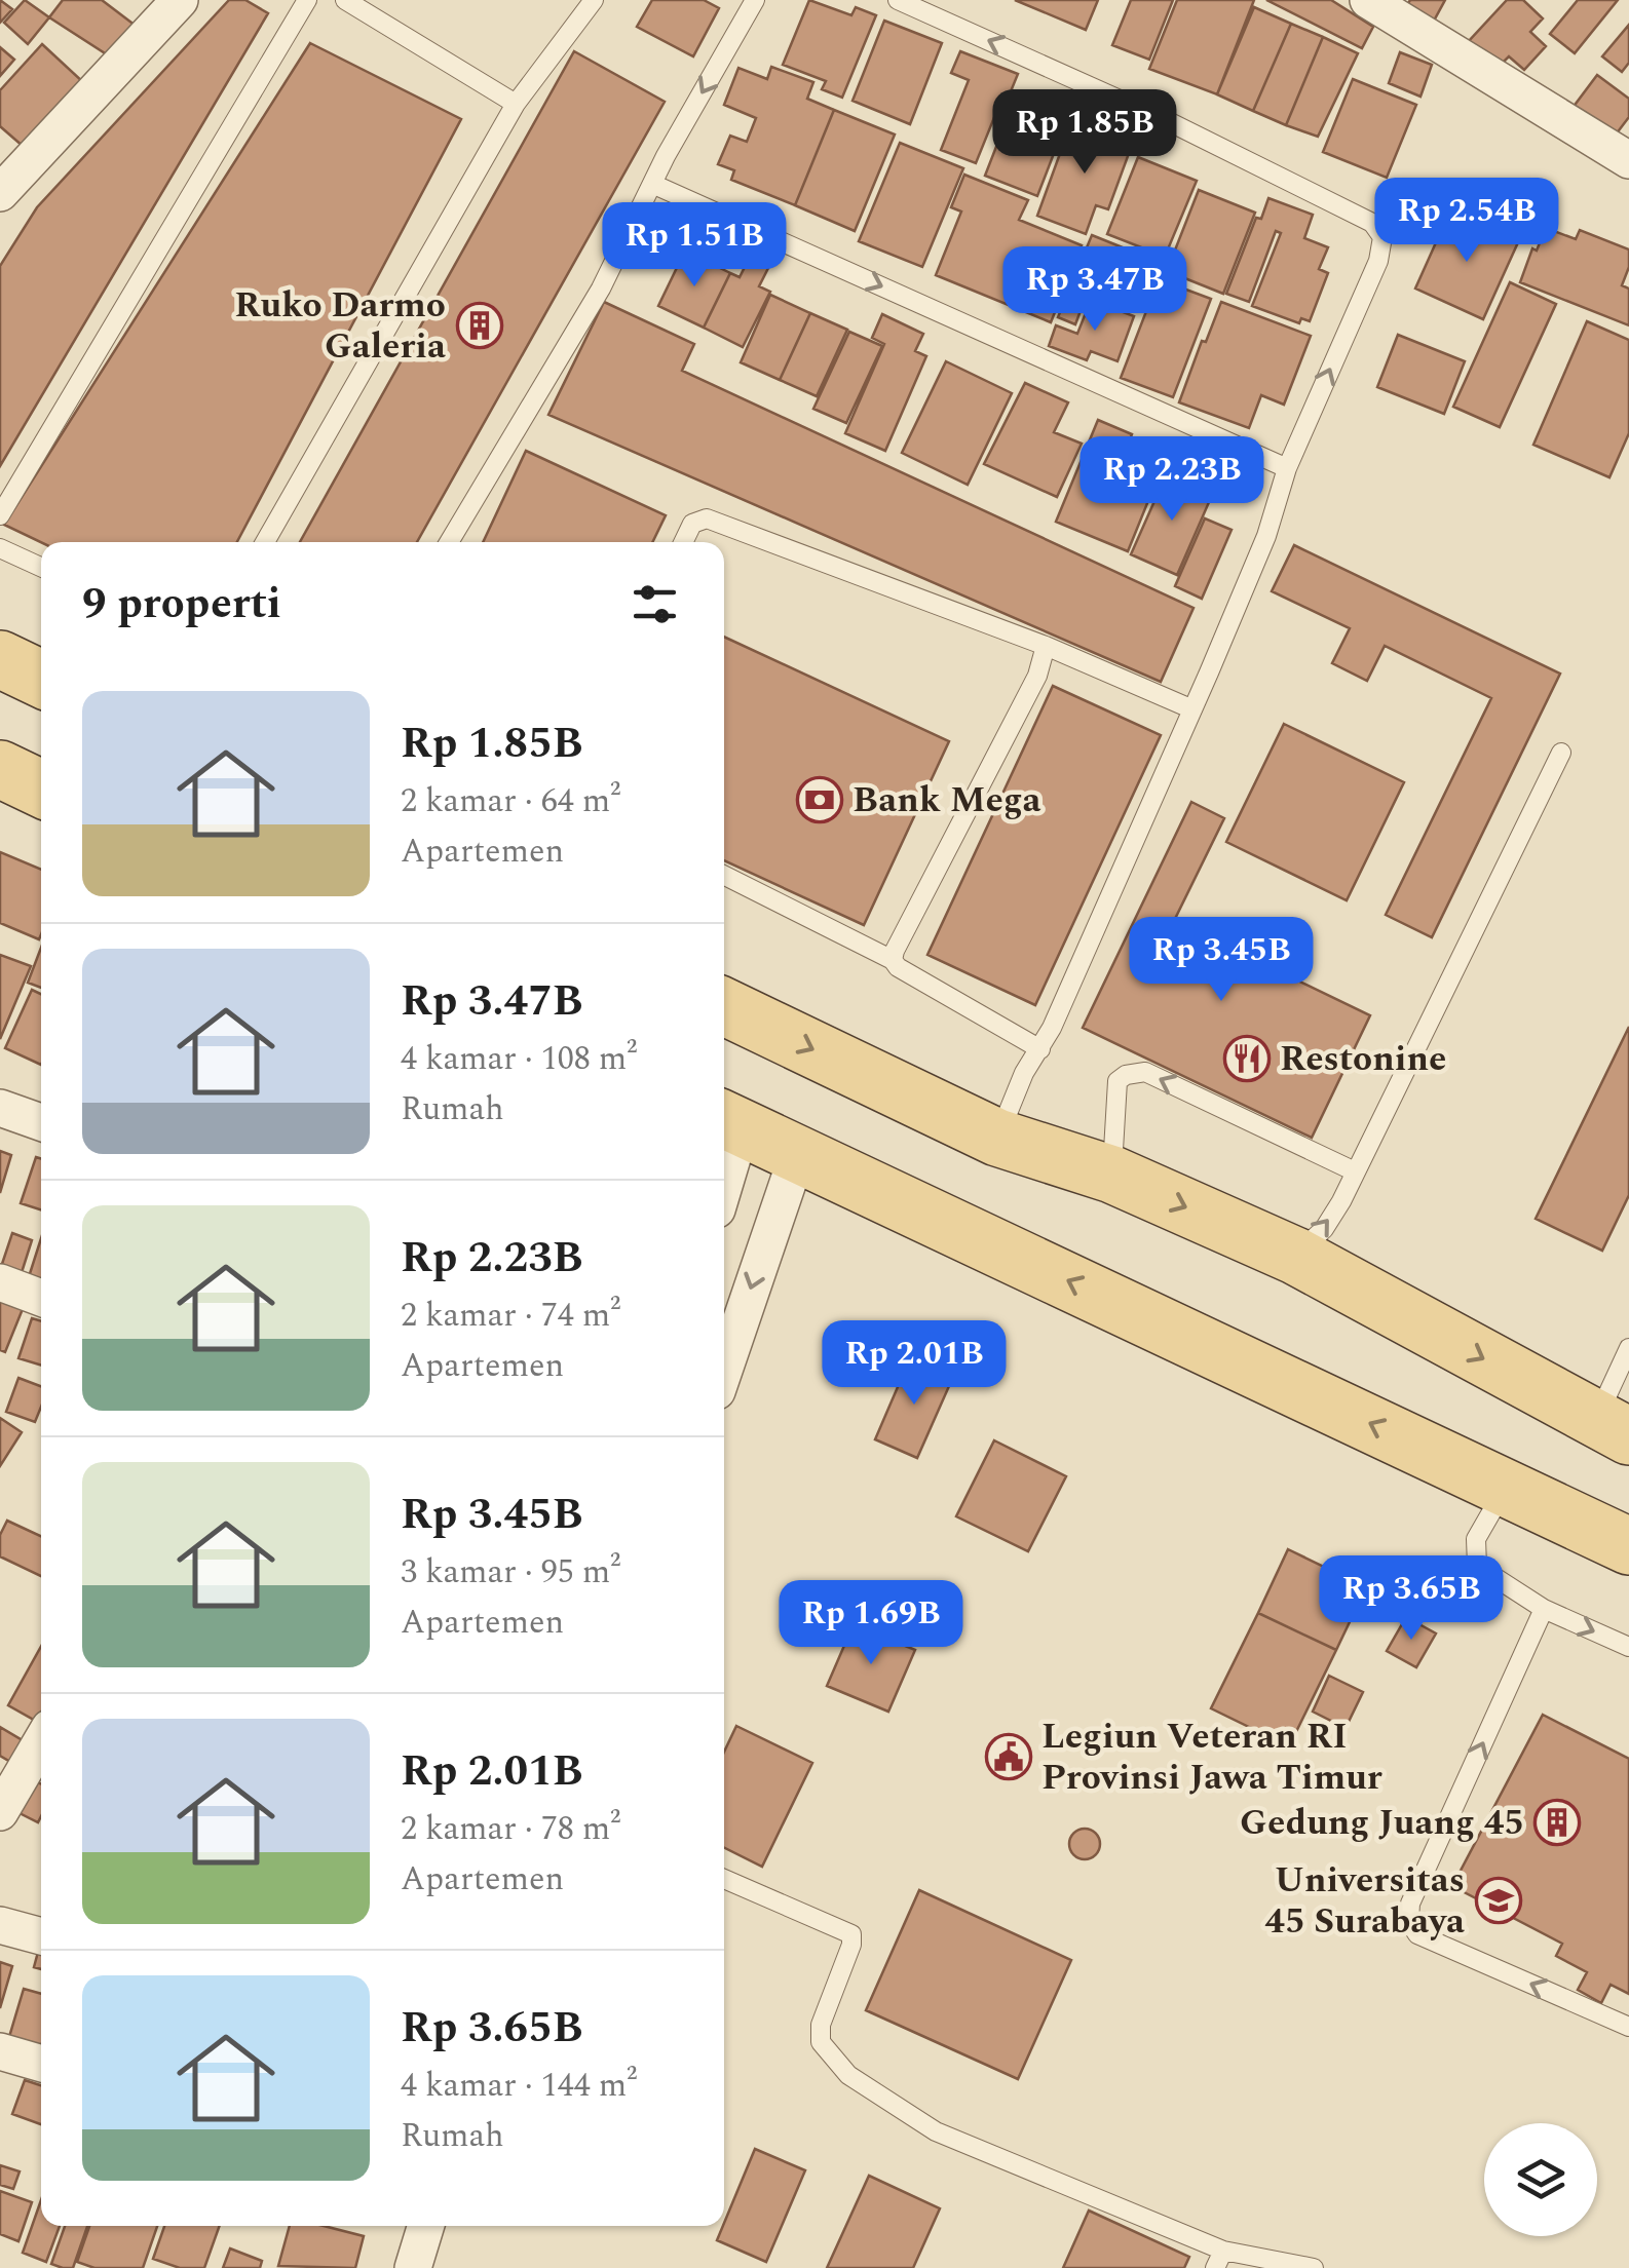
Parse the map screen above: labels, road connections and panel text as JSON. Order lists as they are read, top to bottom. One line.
{"places":{"building":["Ruko Darmo Galeria","Gedung Juang 45"],"bank":["Bank Mega"],"restaurant":["Restonine"],"public building":["Legiun Veteran RI Provinsi Jawa Timur"],"school or university":["Universitas 45 Surabaya"]},"page":{"price":["Rp 1.85B","Rp 2.54B","Rp 1.51B","Rp 3.47B","Rp 2.23B","Rp 3.45B","Rp 2.01B","Rp 3.65B","Rp 1.69B"],"heading":"9 properti","list":[{"name":"Rp 1.85B","note":"2 kamar · 64 m² · Apartemen"},{"name":"Rp 3.47B","note":"4 kamar · 108 m² · Rumah"},{"name":"Rp 2.23B","note":"2 kamar · 74 m² · Apartemen"},{"name":"Rp 3.45B","note":"3 kamar · 95 m² · Apartemen"},{"name":"Rp 2.01B","note":"2 kamar · 78 m² · Apartemen"},{"name":"Rp 3.65B","note":"4 kamar · 144 m² · Rumah"}]}}
